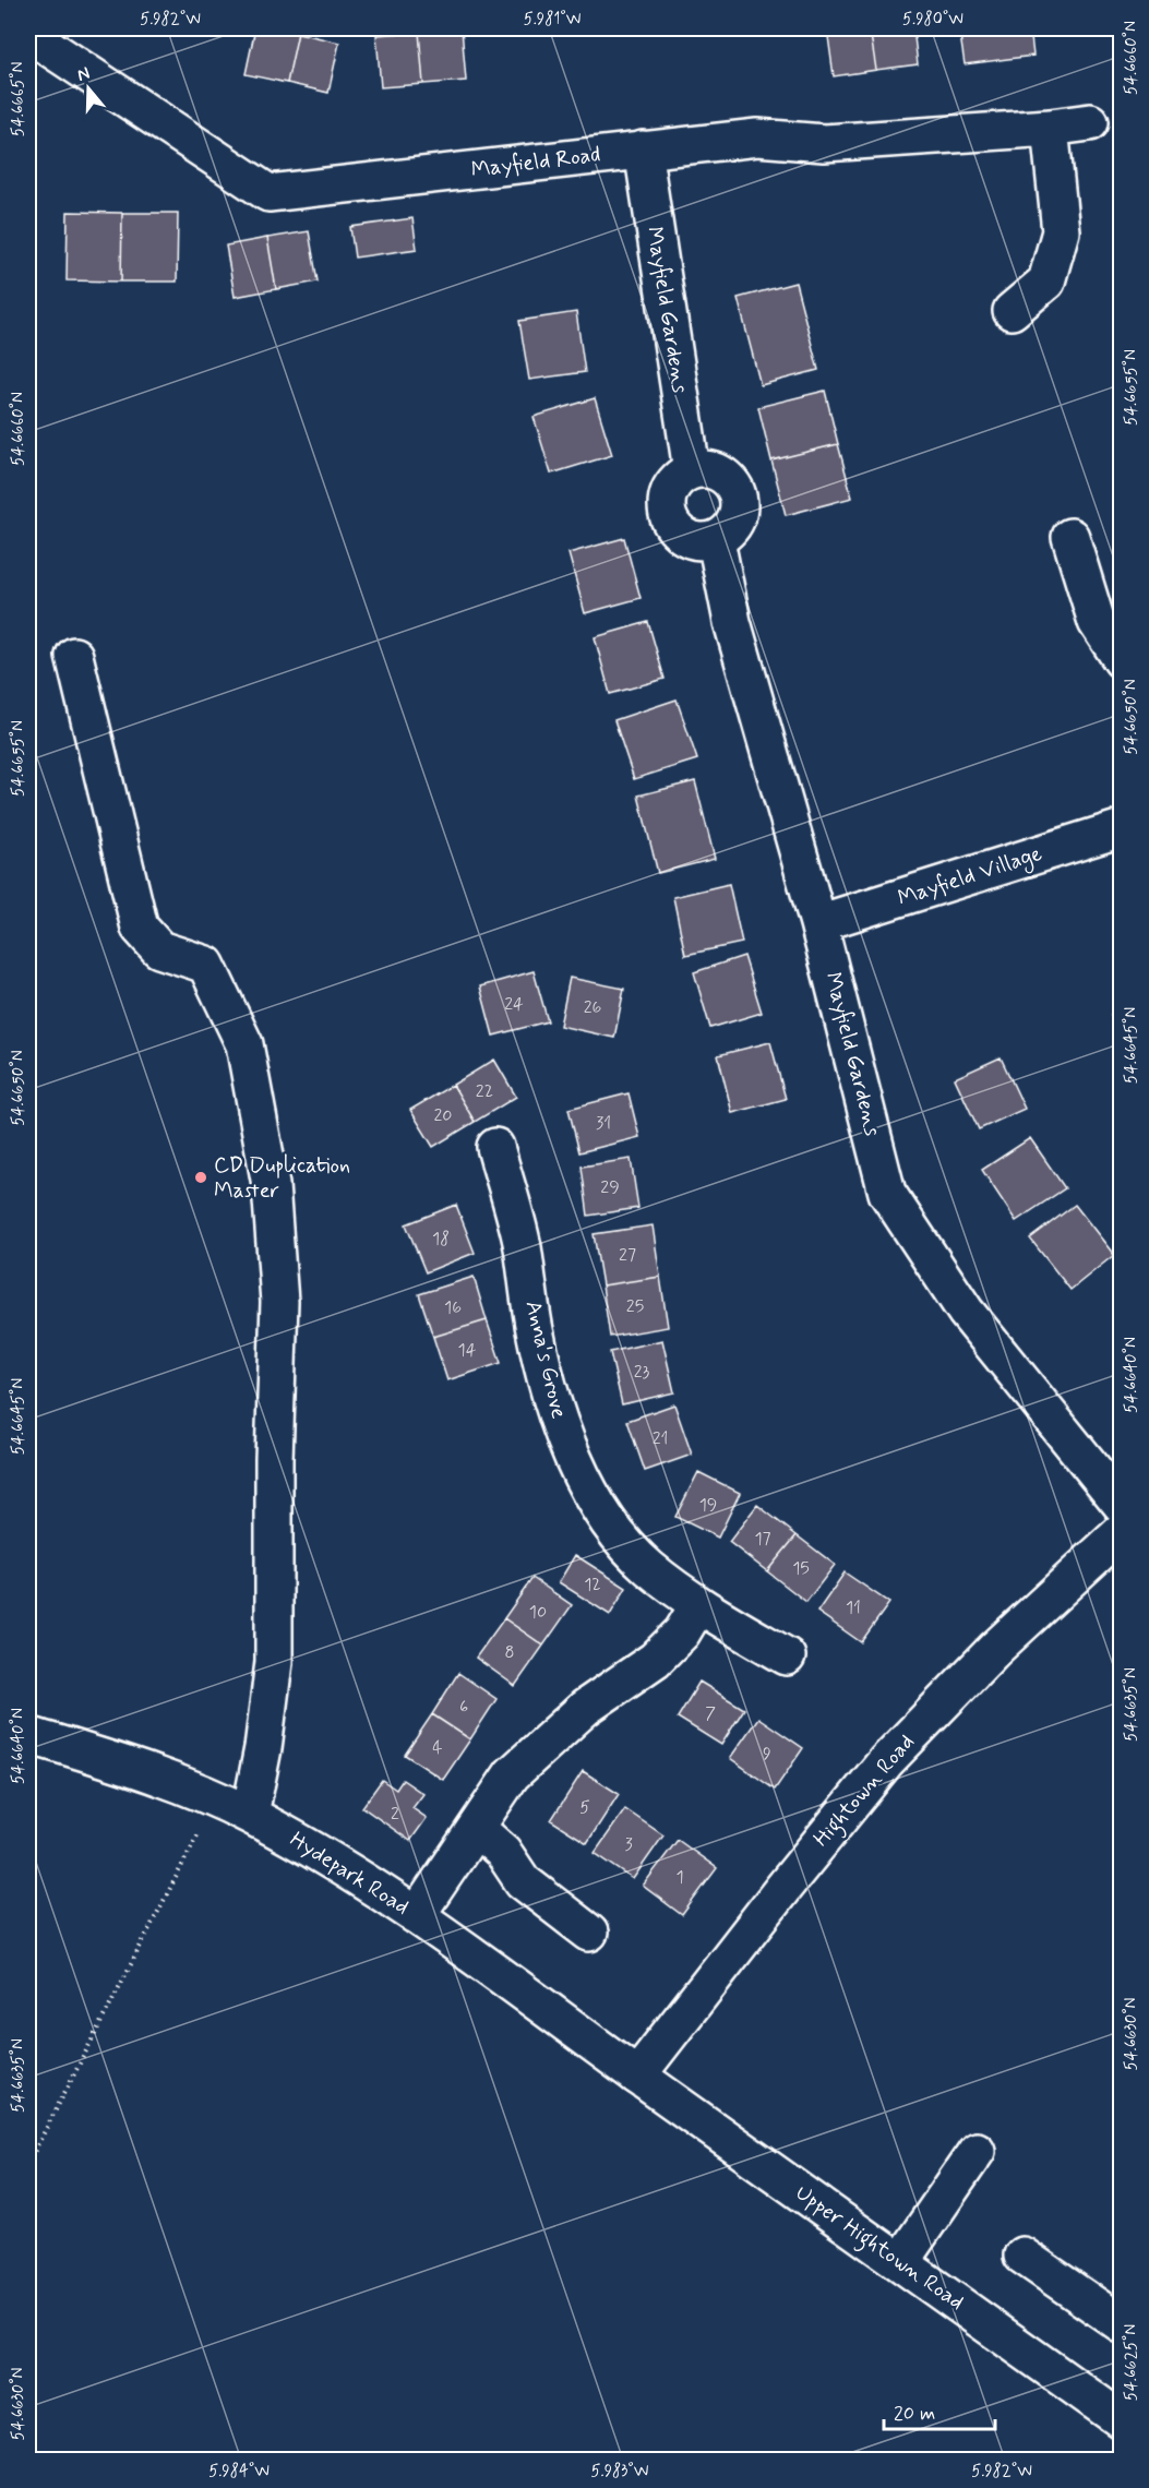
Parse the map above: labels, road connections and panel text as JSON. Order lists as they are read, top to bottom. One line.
{"streets":{"street":["Mayfield Road","Mayfield Gardens","Mayfield Village","Anna's Grove","Hightown Road","Hydepark Road","Upper Hightown Road"]},"crossings":[["Mayfield Road","Mayfield Gardens"],["Mayfield Gardens","Mayfield Village"],["Hightown Road","Hydepark Road"],["Hightown Road","Upper Hightown Road"],["Hydepark Road","Upper Hightown Road"]],"places":["CD Duplication Master"],"house_numbers":["24","26","22","20","31","29","18","27","25","16","14","23","21","19","17","15","12","11","10","8","6","7","4","9","5","2","3","1"],"scale_bar":"20 m","north":"top","coordinates":["5.982°W","5.981°W","5.980°W","54.6660°N","54.6665°N","54.6655°N","54.6650°N","54.6645°N","54.6640°N","54.6635°N","54.6630°N","54.6625°N","5.984°W","5.983°W"]}
